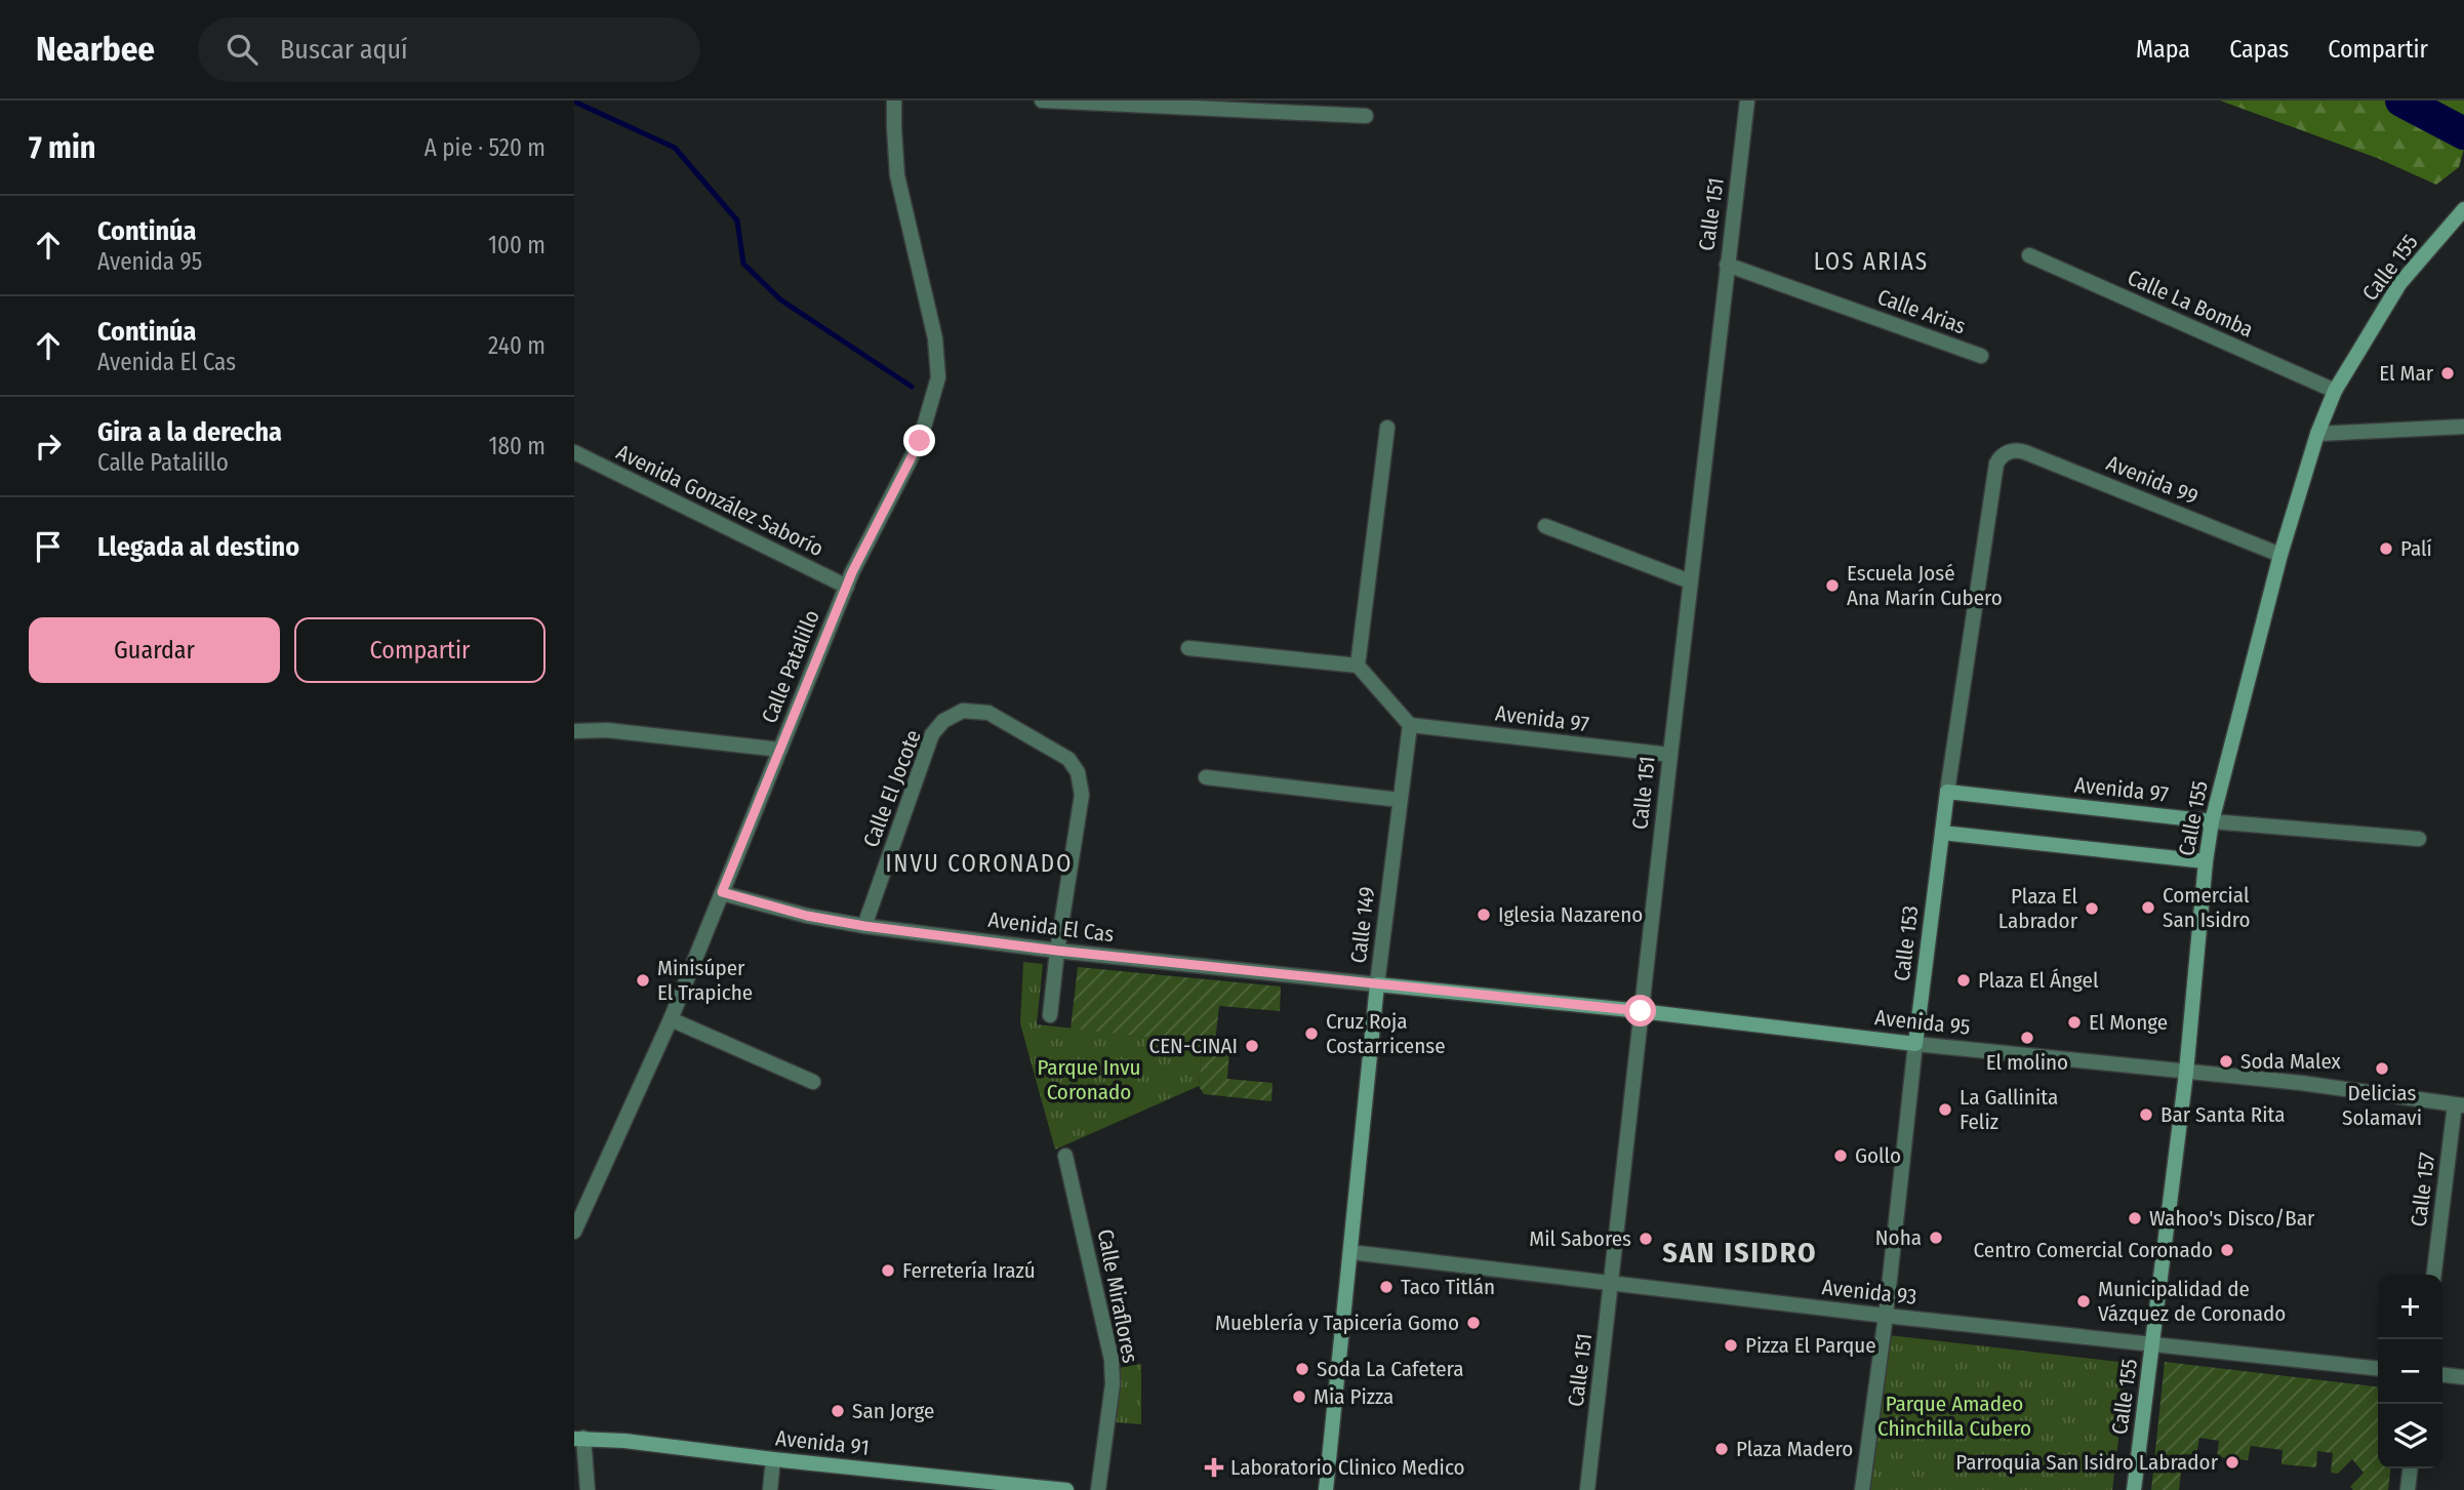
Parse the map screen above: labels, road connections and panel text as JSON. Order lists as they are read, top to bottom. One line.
{"streets":{"main road":["Calle 155","Avenida 97","Calle 149","Calle 153","Avenida 95","Avenida 91"],"street":["Calle 151","Calle La Bomba","Calle Arias","Avenida 99","Avenida González Saborío","Calle Patalillo","Calle El Jocote","Avenida El Cas","Calle 157","Avenida 93","Calle Miraflores"]},"crossings":[["Calle 151","Calle Arias"],["Calle 151","Avenida 97"],["Calle 151","Avenida 95"],["Calle 151","Avenida 93"],["Calle 155","Calle La Bomba"],["Calle 155","Avenida 99"],["Calle 155","Avenida 97"],["Calle 155","Avenida 95"],["Calle 155","Avenida 93"],["Avenida 99","Calle 153"],["Avenida González Saborío","Calle Patalillo"],["Calle Patalillo","Avenida El Cas"],["Avenida 97","Calle 149"],["Avenida 97","Calle 153"],["Calle El Jocote","Avenida El Cas"],["Calle 149","Avenida El Cas"],["Calle 149","Avenida 95"],["Calle 149","Avenida 93"],["Avenida El Cas","Avenida 95"],["Calle 153","Avenida 95"],["Calle 153","Avenida 93"],["Avenida 95","Calle 157"]],"districts":["LOS ARIAS","INVU CORONADO","SAN ISIDRO"],"parks":["Parque Invu Coronado","Parque Amadeo Chinchilla Cubero"],"places":{"other":["El Mar","Palí","Escuela José Ana Marín Cubero","Comercial San Isidro","Plaza El Labrador","Iglesia Nazareno","Minisúper El Trapiche","Plaza El Ángel","El Monge","Cruz Roja Costarricense","El molino","CEN-CINAI","Soda Malex","Delicias Solamavi","La Gallinita Feliz","Bar Santa Rita","Gollo","Wahoo's Disco/Bar","Noha","Mil Sabores","Centro Comercial Coronado","Ferretería Irazú","Taco Titlán","Municipalidad de Vázquez de Coronado","Mueblería y Tapicería Gomo","Pizza El Parque","Soda La Cafetera","Mia Pizza","San Jorge","Plaza Madero","Parroquia San Isidro Labrador"],"health":["Laboratorio Clinico Medico"]},"page":{"header":"Nearbee","search":"Buscar aquí","nav":["Mapa","Capas","Compartir"],"heading":["7 min","A pie · 520 m"],"list":[["Continúa","Avenida 95","100 m"],["Continúa","Avenida El Cas","240 m"],["Gira a la derecha","Calle Patalillo","180 m"],"Llegada al destino"],"buttons":["Guardar","Compartir"],"map_buttons":["+","−"]}}
